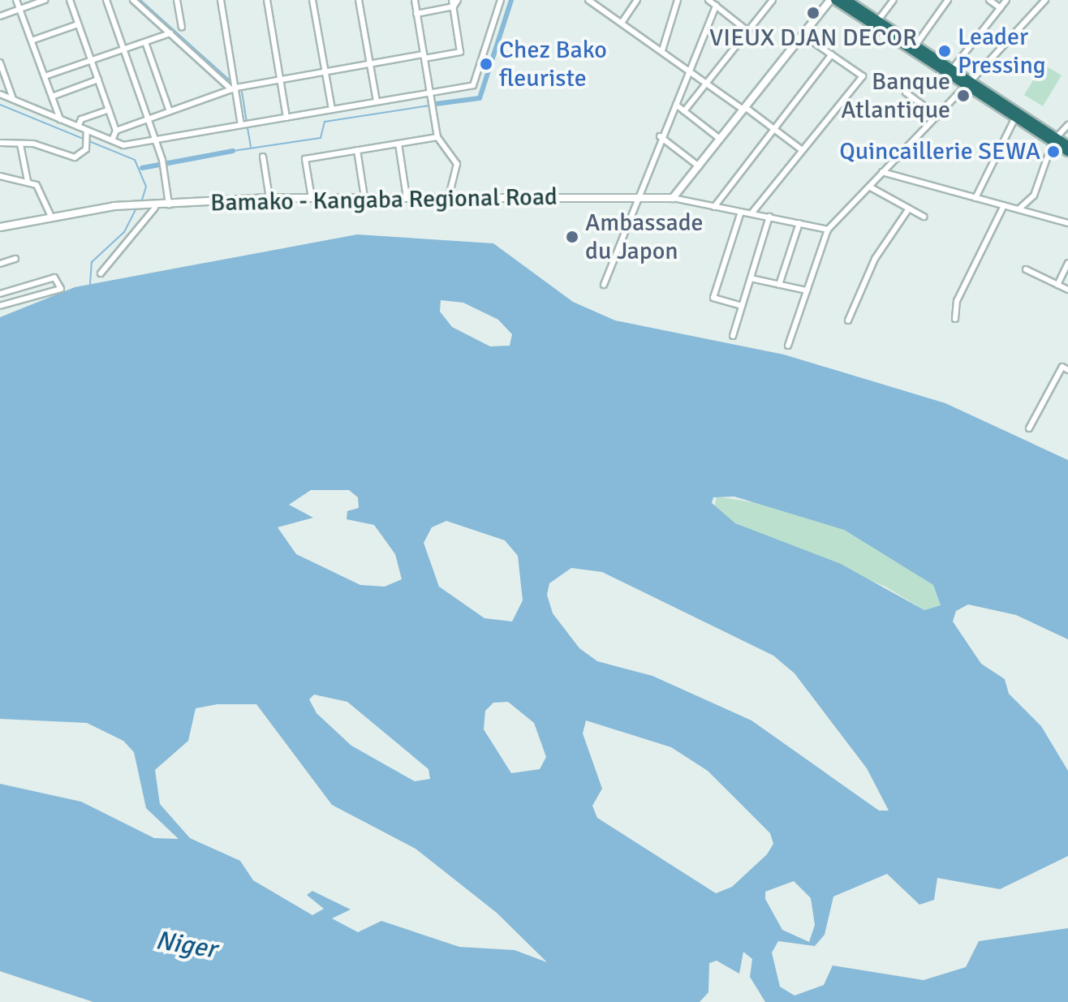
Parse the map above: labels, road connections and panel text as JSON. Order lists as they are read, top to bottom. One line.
{"streets":{"street":["Bamako - Kangaba Regional Road"]},"water":["Niger"],"places":["VIEUX DJAN DECOR","Leader Pressing","Chez Bako fleuriste","Banque Atlantique","Quincaillerie SEWA","Ambassade du Japon"]}
